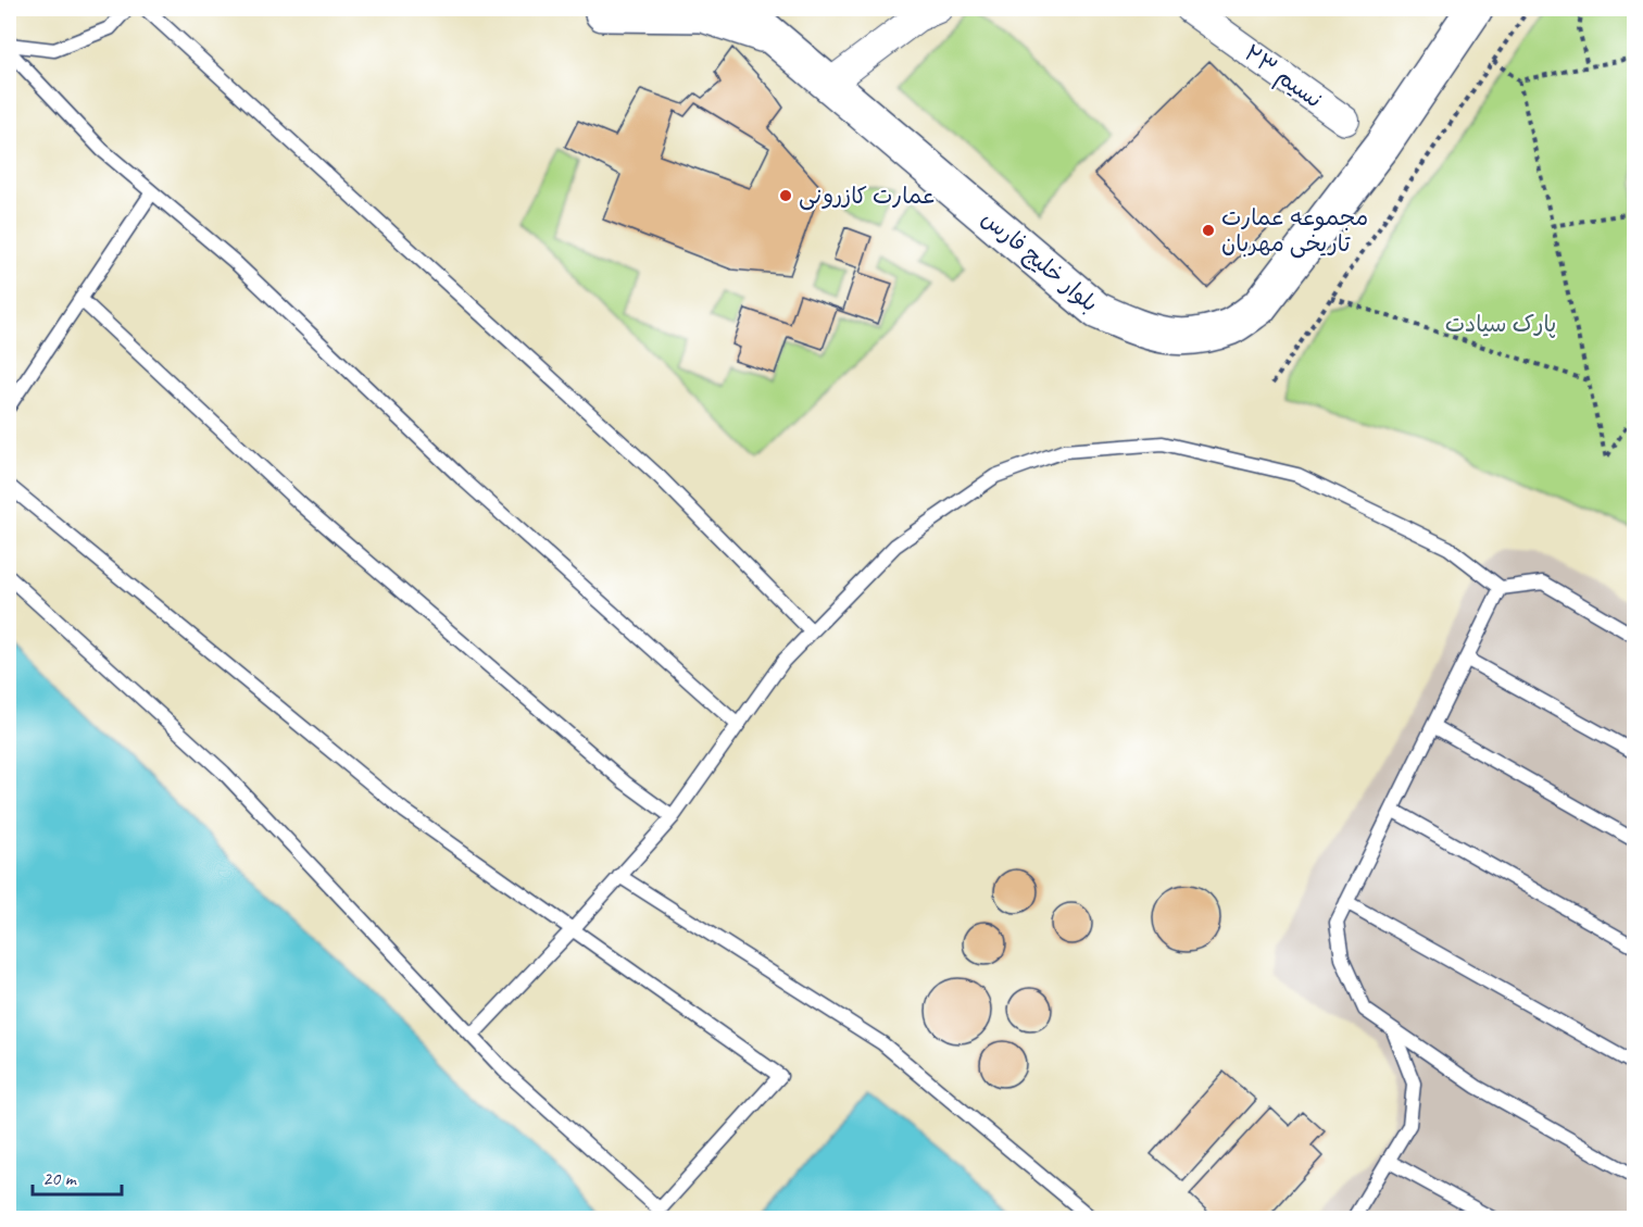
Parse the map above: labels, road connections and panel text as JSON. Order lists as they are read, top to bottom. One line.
{"streets":{"main road":["بلوار خلیج فارس"],"street":["نسیم ۲۳"]},"parks":["پارک سیادت"],"places":["عمارت کازرونی","مجموعه عمارت تاریخی مهربان"],"scale_bar":"20 m"}
